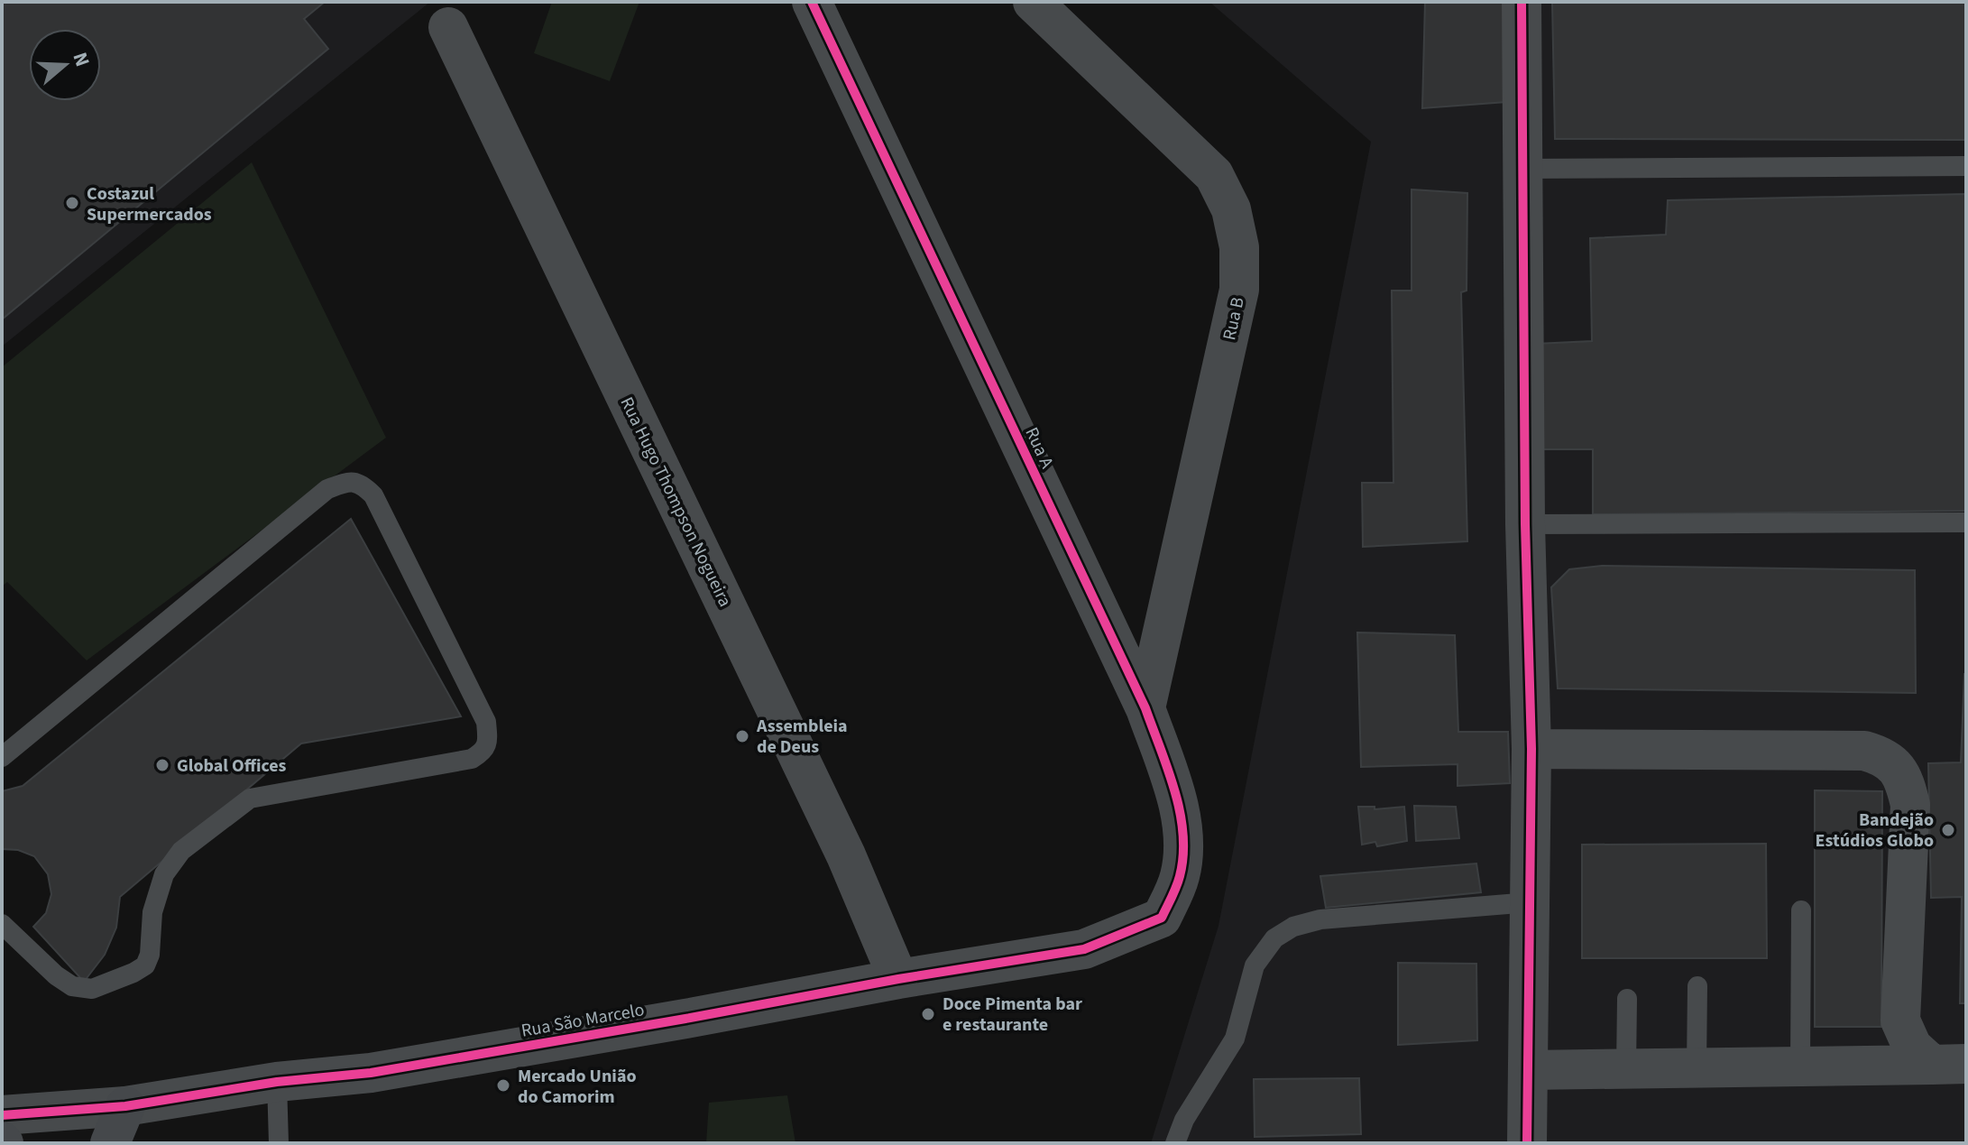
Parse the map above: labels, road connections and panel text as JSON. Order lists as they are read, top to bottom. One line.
{"streets":{"street":["Rua B","Rua A","Rua Hugo Thompson Nogueira","Rua São Marcelo"]},"crossings":[["Rua B","Rua A"],["Rua A","Rua São Marcelo"],["Rua Hugo Thompson Nogueira","Rua São Marcelo"]],"places":["Costazul Supermercados","Assembleia de Deus","Global Offices","Bandejão Estúdios Globo","Doce Pimenta bar e restaurante","Mercado União do Camorim"],"north":"right"}
